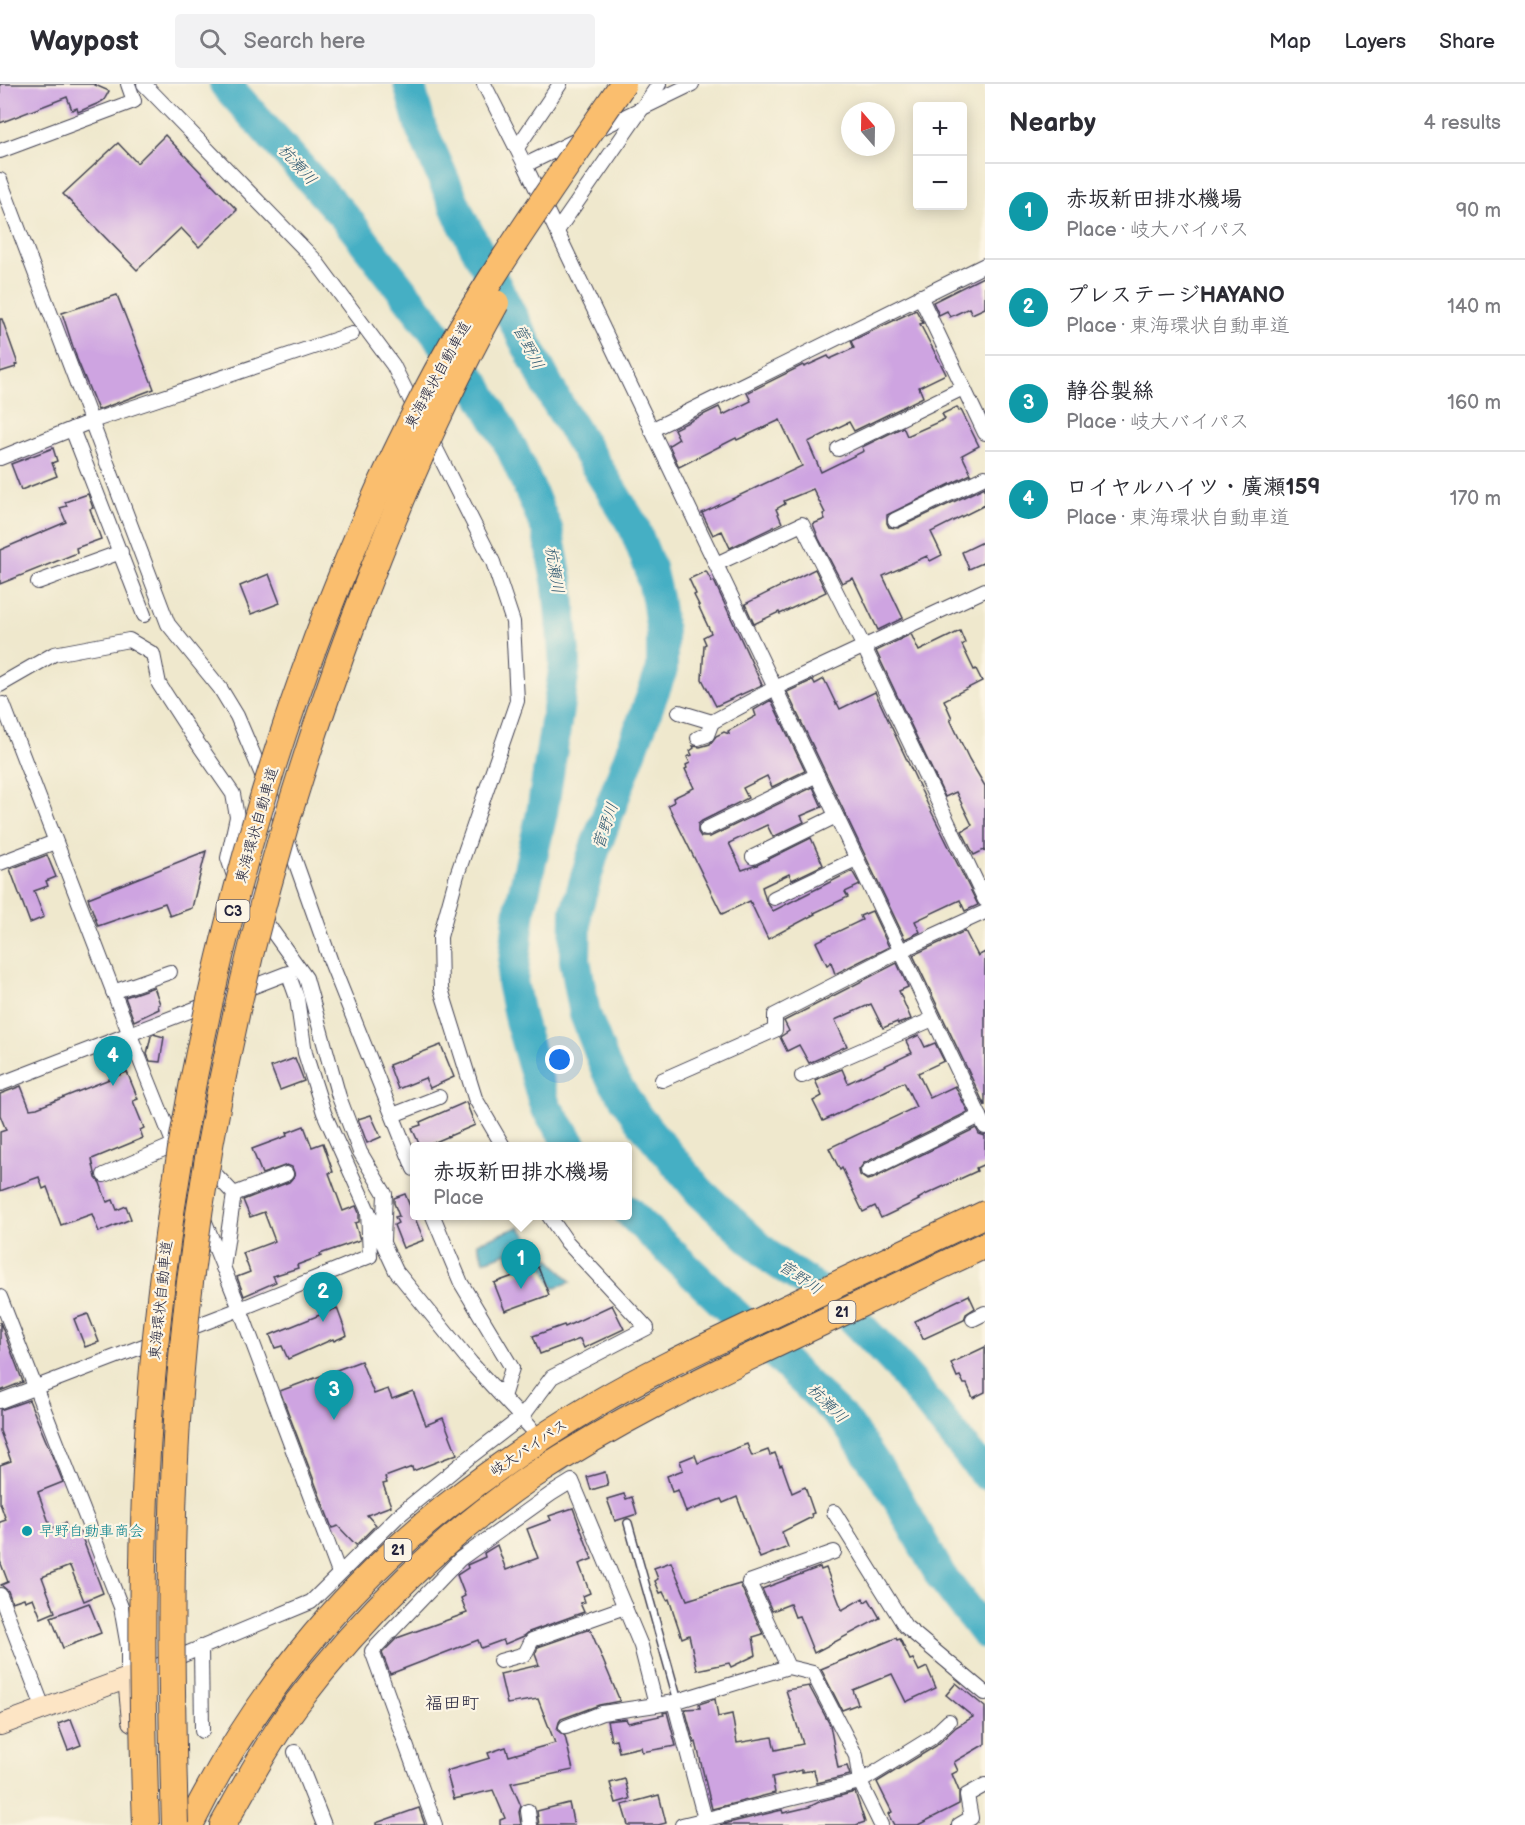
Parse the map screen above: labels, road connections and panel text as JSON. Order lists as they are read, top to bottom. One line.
{"streets":{"highway":["東海環状自動車道","C3","21","岐大バイパス"]},"crossings":[["東海環状自動車道","岐大バイパス"]],"districts":["福田町"],"water":["杭瀬川","菅野川"],"places":["早野自動車商会"],"north":"top","page":{"header":"Waypost","search":"Search here","nav":["Map","Layers","Share"],"heading":["Nearby","4 results"],"map_buttons":["+","−"],"list":[{"mark":"1","name":"赤坂新田排水機場","note":"Place · 岐大バイパス","value":"90 m"},{"mark":"2","name":"プレステージHAYANO","note":"Place · 東海環状自動車道","value":"140 m"},{"mark":"3","name":"静谷製絲","note":"Place · 岐大バイパス","value":"160 m"},{"mark":"4","name":"ロイヤルハイツ・廣瀬159","note":"Place · 東海環状自動車道","value":"170 m"}],"pins":["4","1","2","3"],"popup":["赤坂新田排水機場","Place"]}}
